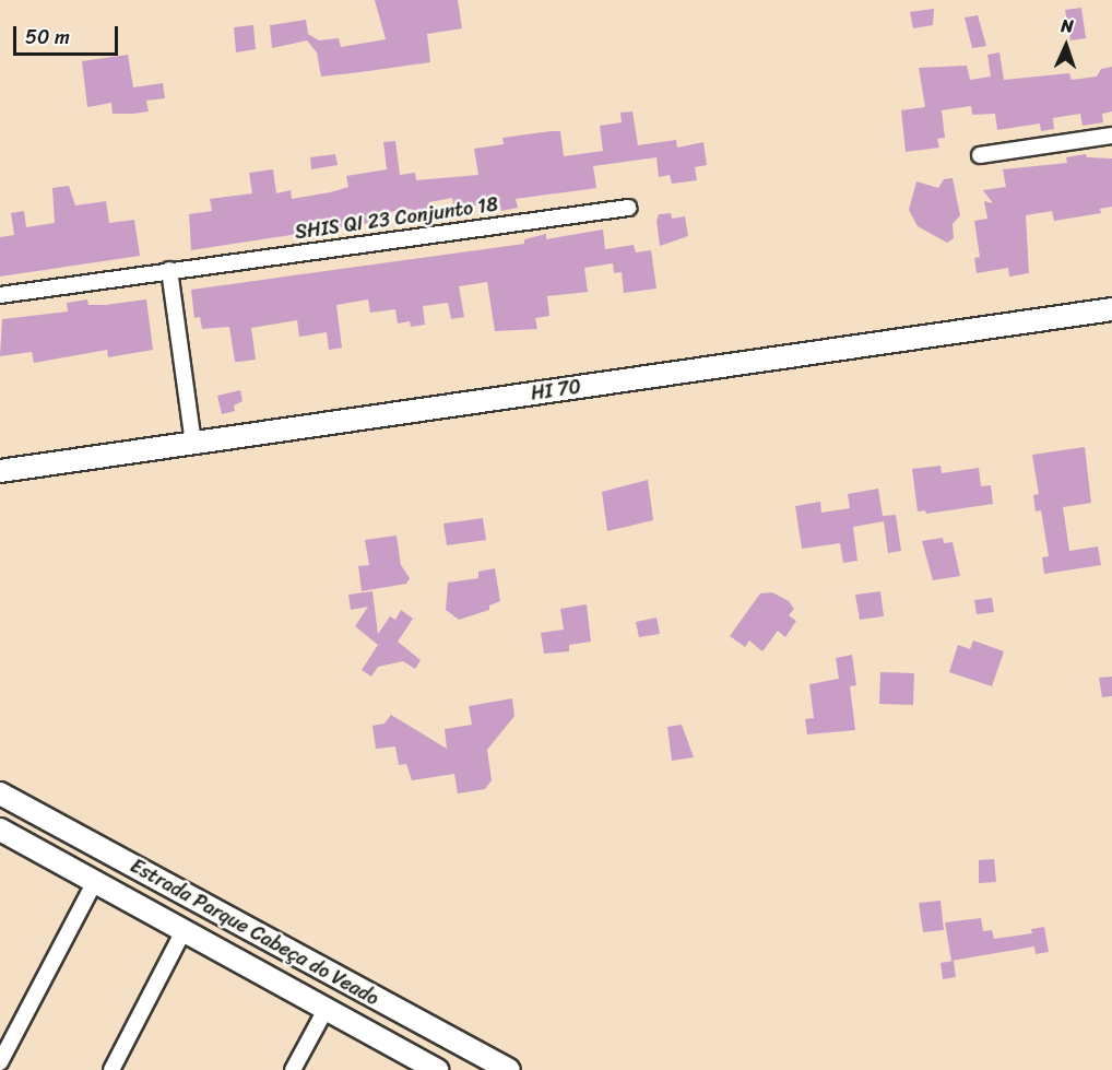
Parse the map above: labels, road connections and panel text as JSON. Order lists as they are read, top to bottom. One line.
{"streets":{"street":["SHIS QI 23 Conjunto 18","HI 70","Estrada Parque Cabeça do Veado"]},"scale_bar":"50 m","north":"top"}
